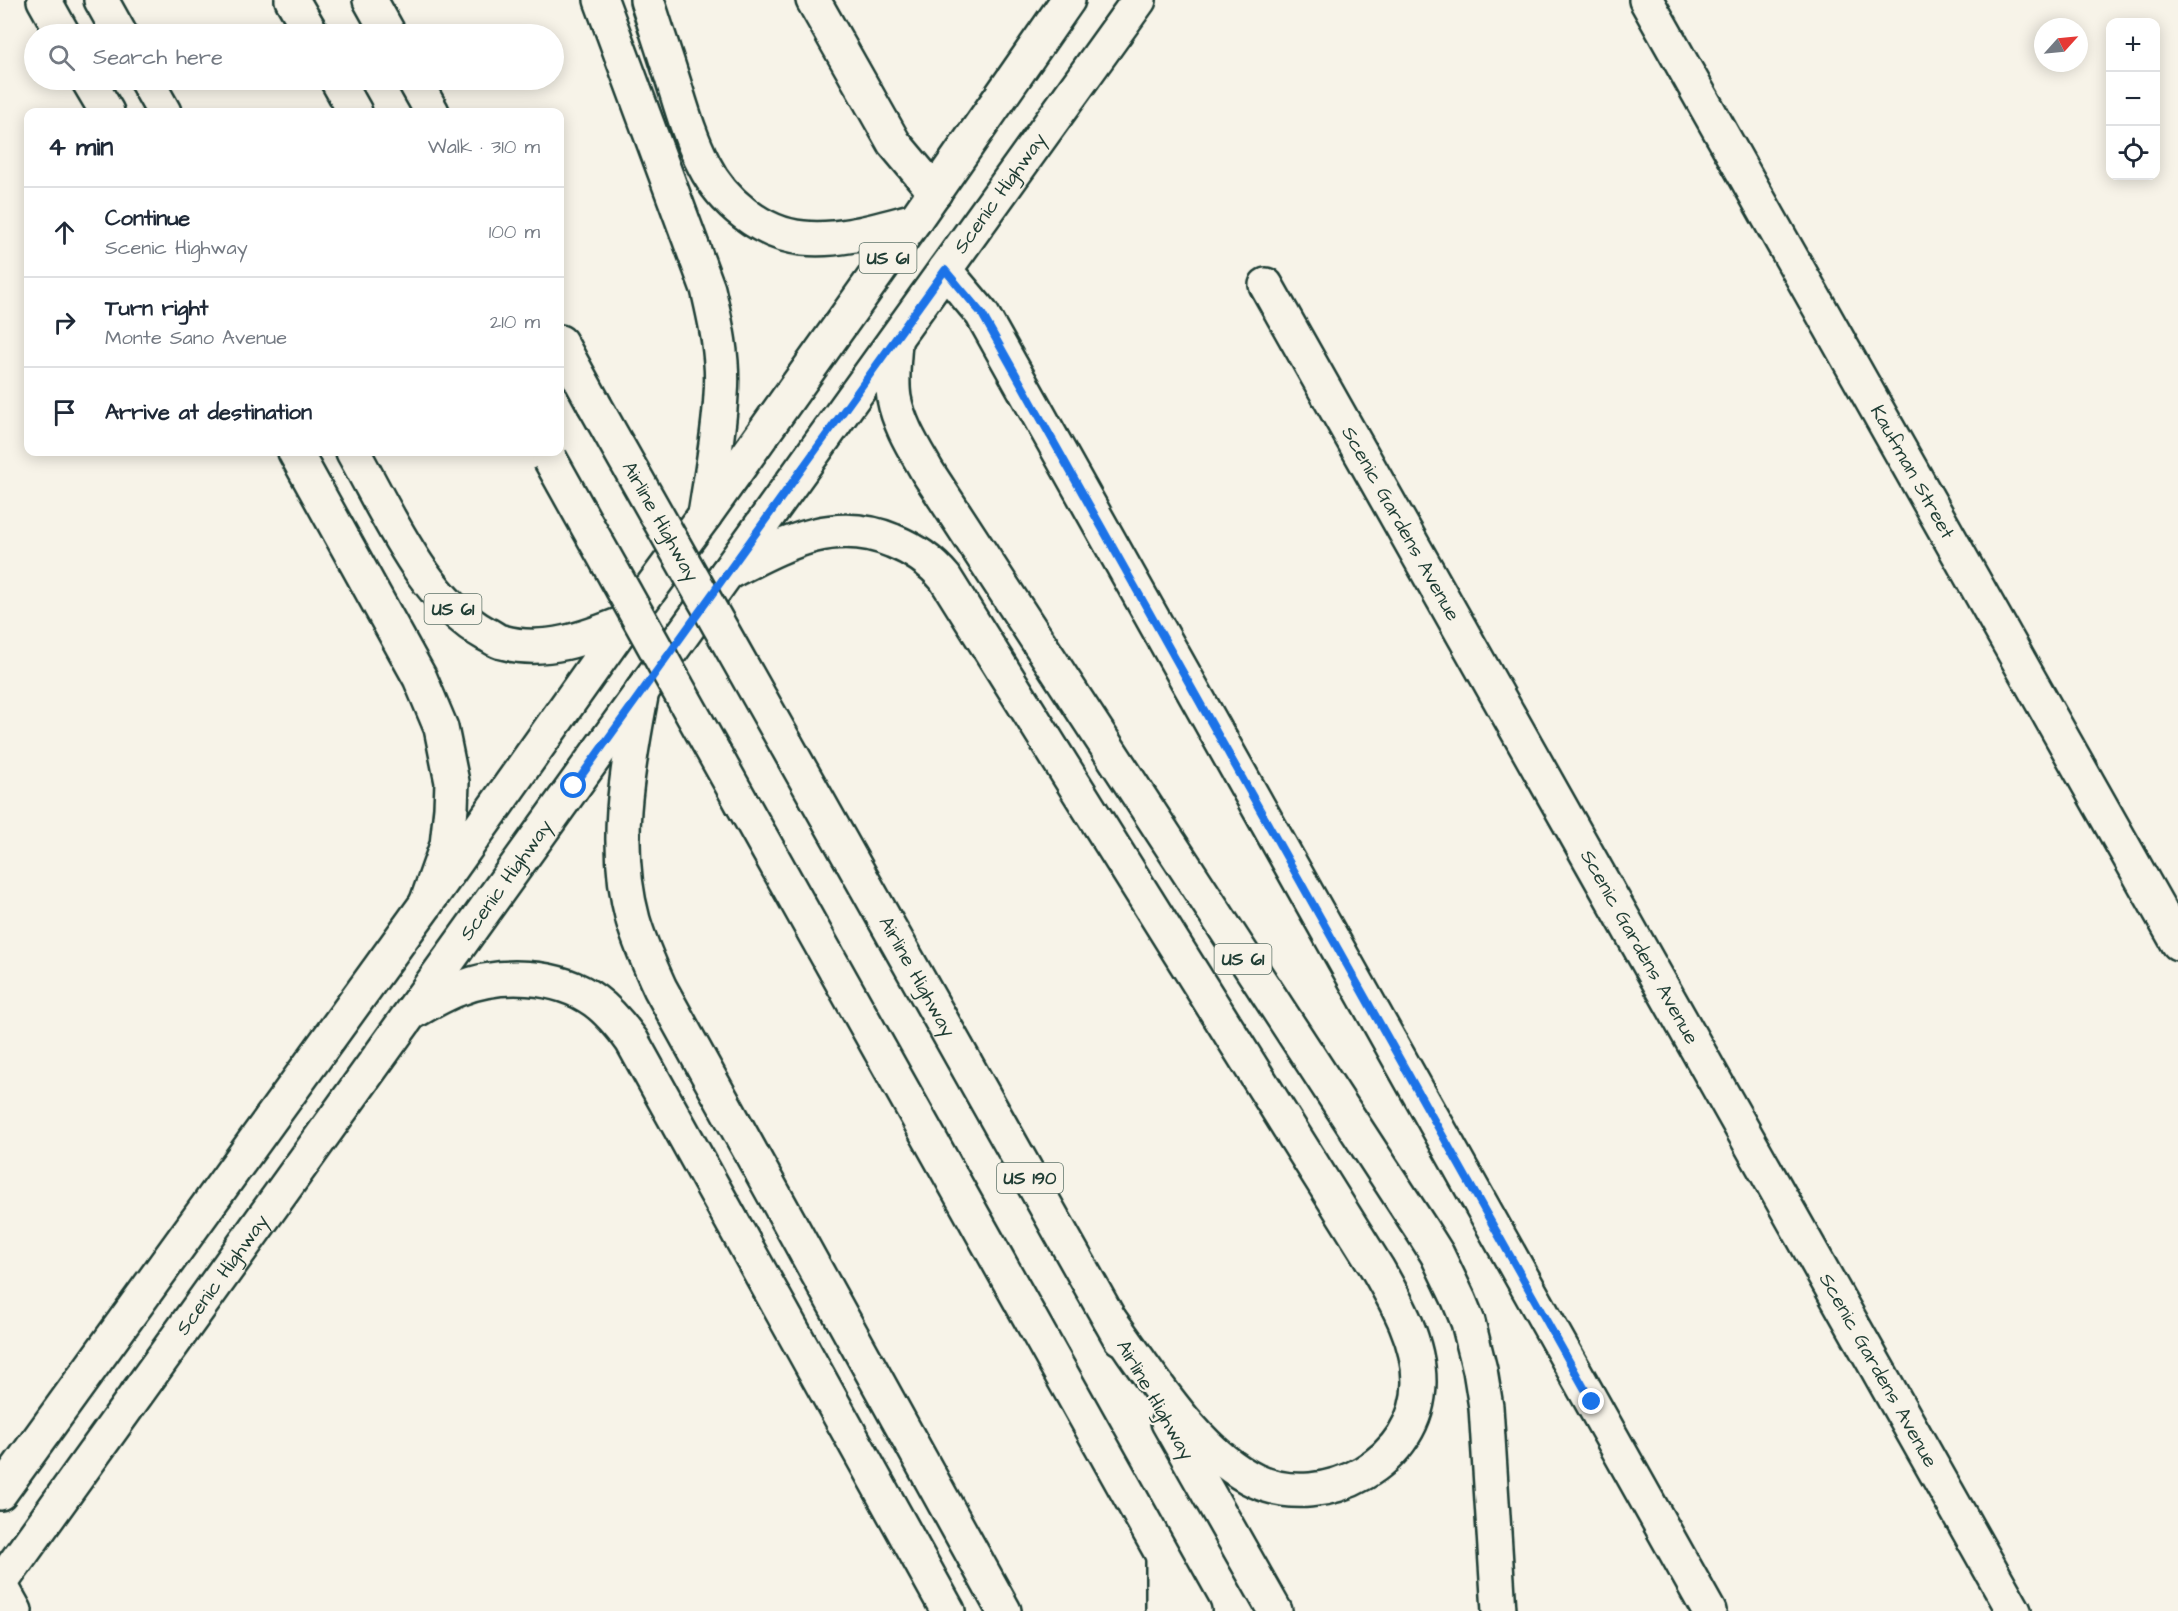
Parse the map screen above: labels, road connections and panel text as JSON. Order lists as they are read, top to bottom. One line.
{"streets":{"main road":["Scenic Highway","US 61","Kaufman Street","Airline Highway","Scenic Gardens Avenue","US 190"]},"crossings":[["Scenic Highway","US 61"]],"north":"top right","page":{"map_buttons":["+","−"],"search":"Search here","heading":["4 min","Walk · 310 m"],"list":[["Continue","Scenic Highway","100 m"],["Turn right","Monte Sano Avenue","210 m"],"Arrive at destination"]}}
